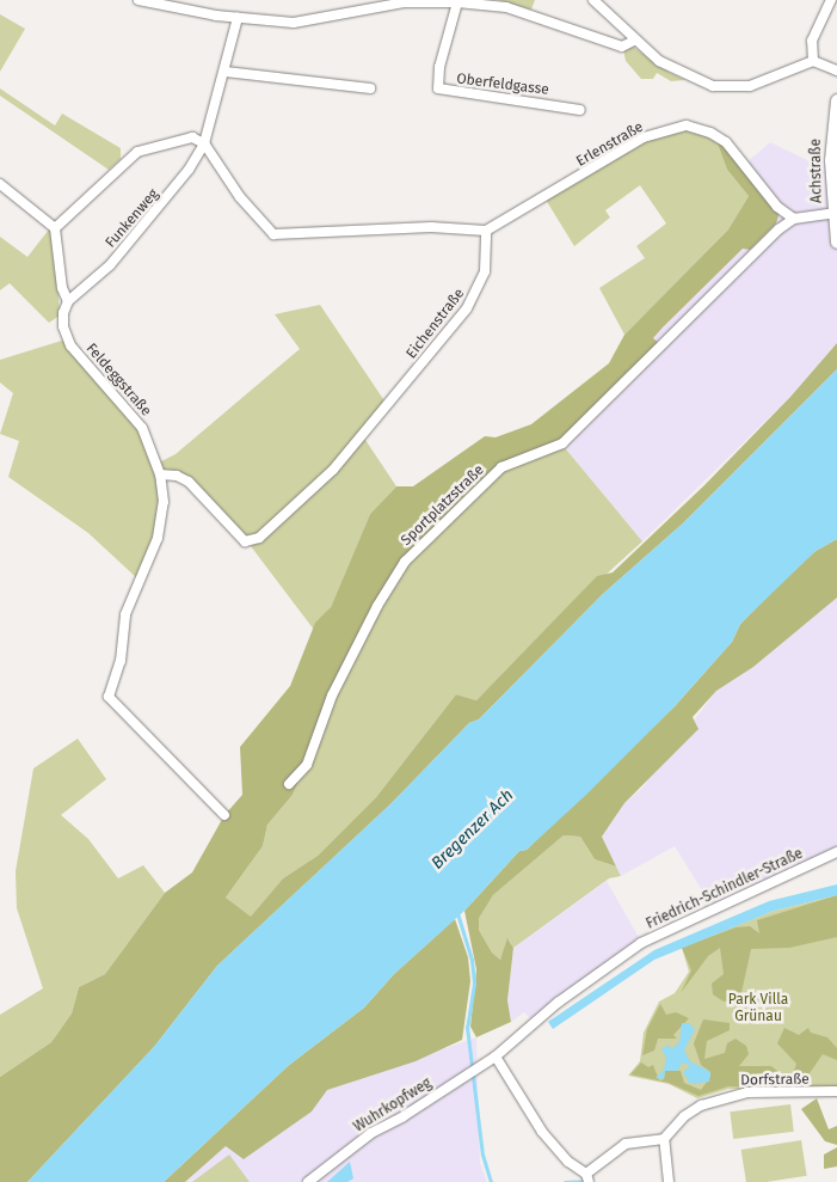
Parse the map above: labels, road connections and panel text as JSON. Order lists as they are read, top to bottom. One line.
{"streets":{"main road":["Achstraße"],"street":["Oberfeldgasse","Erlenstraße","Funkenweg","Eichenstraße","Feldeggstraße","Sportplatzstraße","Friedrich-Schindler-Straße","Dorfstraße","Wuhrkopfweg"]},"crossings":[["Erlenstraße","Eichenstraße"],["Erlenstraße","Sportplatzstraße"],["Achstraße","Sportplatzstraße"],["Funkenweg","Feldeggstraße"],["Eichenstraße","Feldeggstraße"],["Friedrich-Schindler-Straße","Wuhrkopfweg"]],"water":["Bregenzer Ach"],"parks":["Park Villa Grünau"]}
